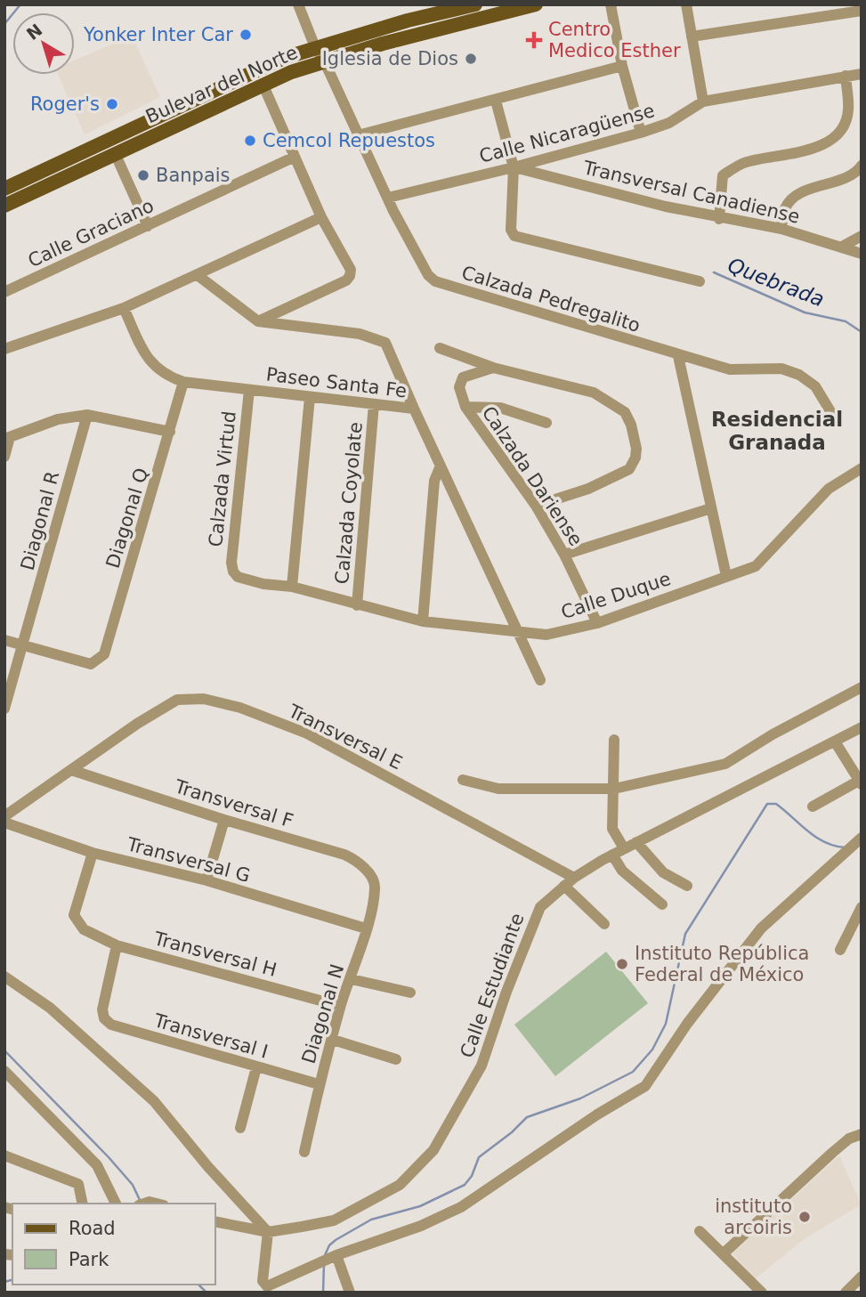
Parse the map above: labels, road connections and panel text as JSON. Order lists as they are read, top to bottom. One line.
{"streets":{"main road":["Bulevar del Norte"],"street":["Calle Nicaragüense","Transversal Canadiense","Calle Graciano","Calzada Pedregalito","Paseo Santa Fe","Calzada Dariense","Calzada Virtud","Calzada Coyolate","Diagonal Q","Diagonal R","Calle Duque","Transversal E","Transversal F","Transversal G","Transversal H","Calle Estudiante","Diagonal N","Transversal I"]},"crossings":[["Bulevar del Norte","Calzada Pedregalito"],["Calle Nicaragüense","Transversal Canadiense"],["Calle Nicaragüense","Calzada Pedregalito"],["Paseo Santa Fe","Calzada Virtud"],["Paseo Santa Fe","Calzada Coyolate"],["Paseo Santa Fe","Diagonal Q"],["Paseo Santa Fe","Calle Duque"],["Calzada Dariense","Calle Duque"],["Calzada Virtud","Calle Duque"],["Calzada Coyolate","Calle Duque"],["Diagonal Q","Diagonal R"],["Transversal E","Transversal F"],["Transversal E","Calle Estudiante"],["Transversal F","Diagonal N"],["Transversal G","Transversal H"],["Transversal G","Diagonal N"],["Transversal H","Diagonal N"],["Transversal H","Transversal I"],["Diagonal N","Transversal I"]],"districts":["Residencial Granada"],"water":["Quebrada"],"places":{"other":["Yonker Inter Car","Iglesia de Dios","Roger's","Cemcol Repuestos","Banpais","Instituto República Federal de México","instituto arcoiris"],"health":["Centro Medico Esther"]},"legend":["Road","Park"],"north":"top left"}
